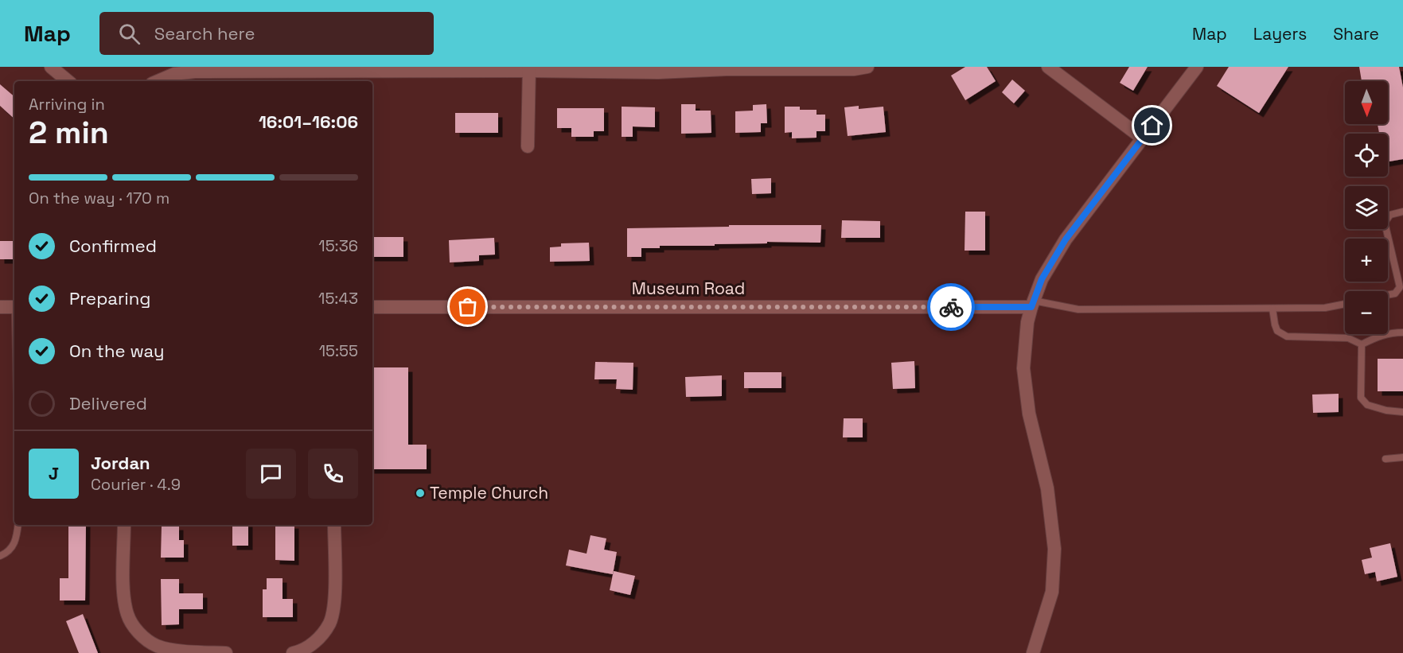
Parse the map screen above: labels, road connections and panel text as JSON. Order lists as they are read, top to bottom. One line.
{"streets":{"street":["Museum Road"]},"places":["Temple Church"],"north":"bottom","page":{"header":"Map","search":"Search here","nav":["Map","Layers","Share"],"map_buttons":["+","−"],"heading":["2 min","Arriving in","16:01–16:06"],"panel":["Jordan","Courier · 4.9"],"bar":"On the way · 170 m","list":[["Confirmed","15:36"],["Preparing","15:43"],["On the way","15:55"],"Delivered"],"round":"J"}}
